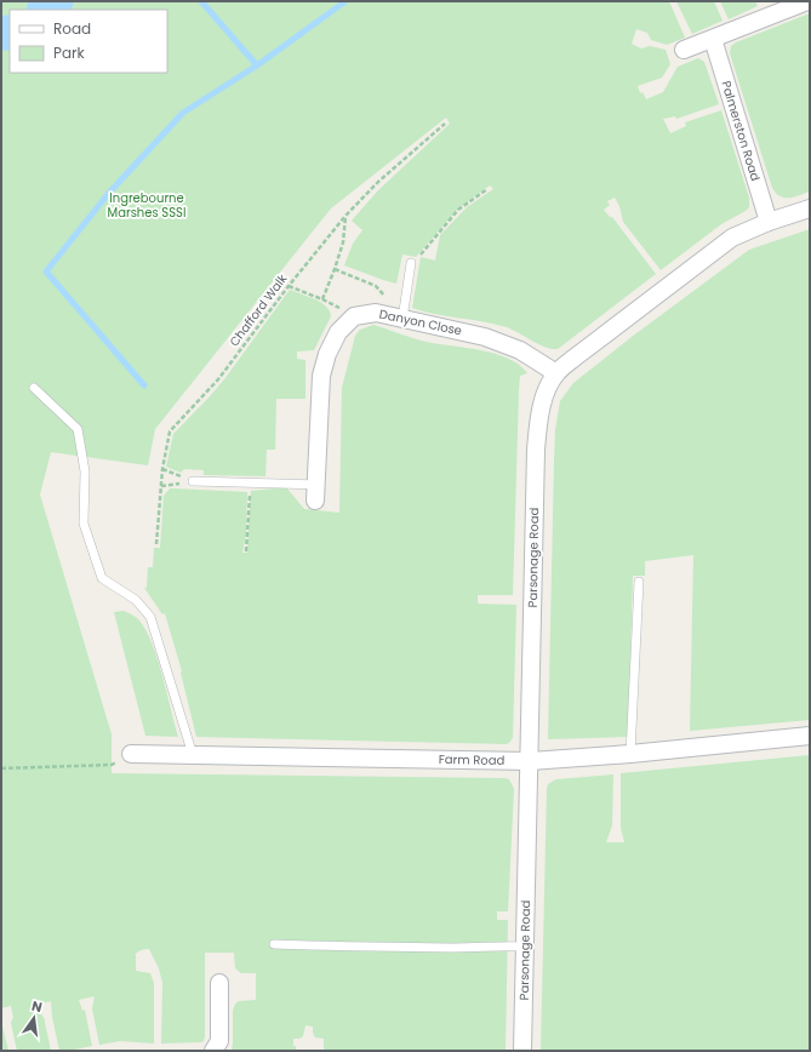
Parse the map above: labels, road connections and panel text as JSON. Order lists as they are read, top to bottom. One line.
{"streets":{"street":["Palmerston Road","Danyon Close","Parsonage Road","Farm Road"],"path":["Chafford Walk"]},"crossings":[["Palmerston Road","Parsonage Road"],["Danyon Close","Parsonage Road"],["Parsonage Road","Farm Road"]],"parks":["Ingrebourne Marshes SSSI"],"legend":["Road","Park"],"north":"top"}
